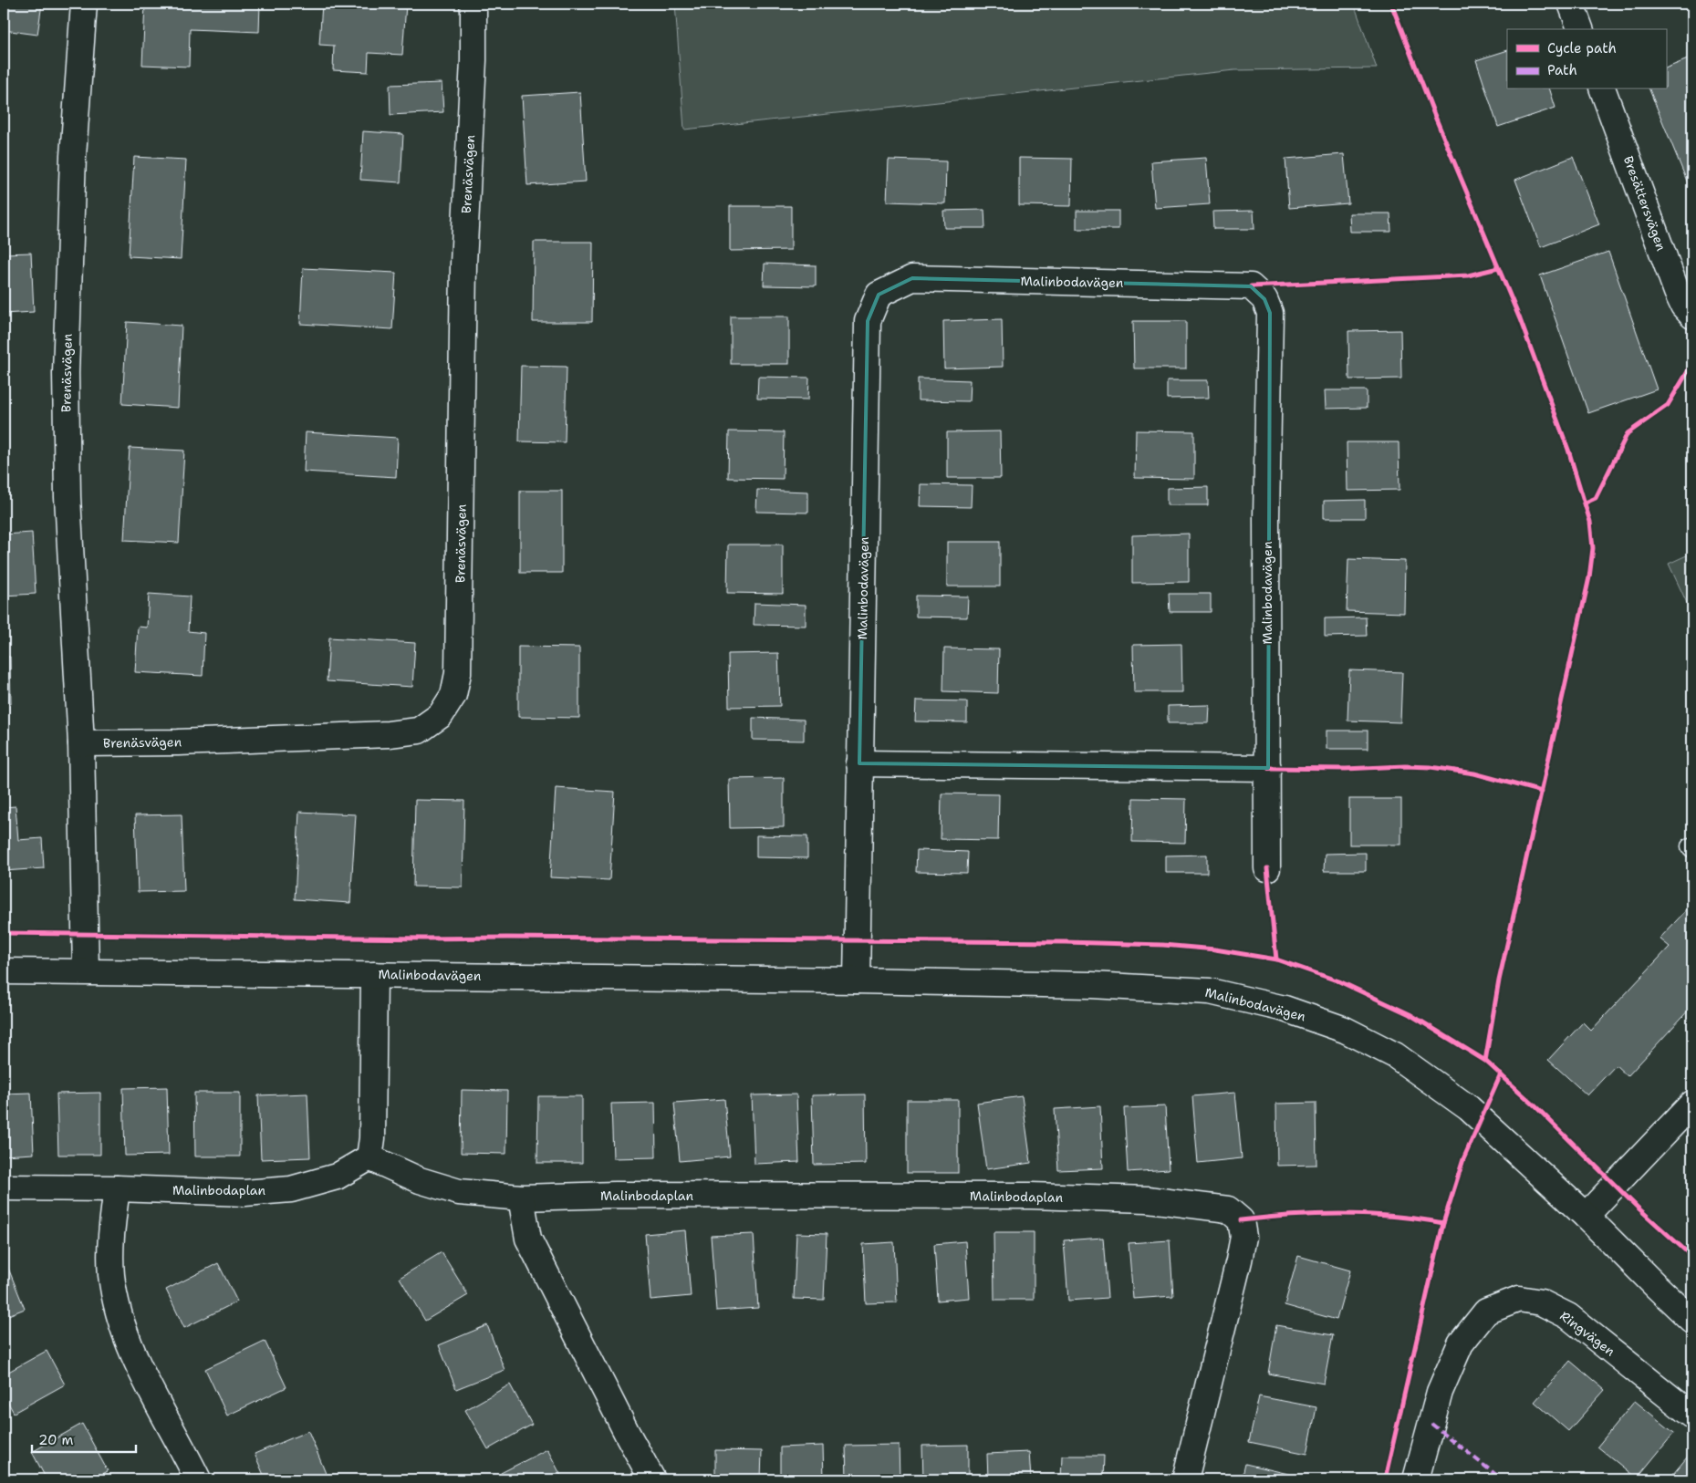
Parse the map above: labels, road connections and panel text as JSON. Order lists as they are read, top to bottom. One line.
{"streets":{"street":["Brenäsvägen","Bresättersvägen","Malinbodavägen","Malinbodaplan","Ringvägen"]},"crossings":[["Brenäsvägen","Malinbodavägen"]],"legend":["Cycle path","Path"],"scale_bar":"20 m"}
